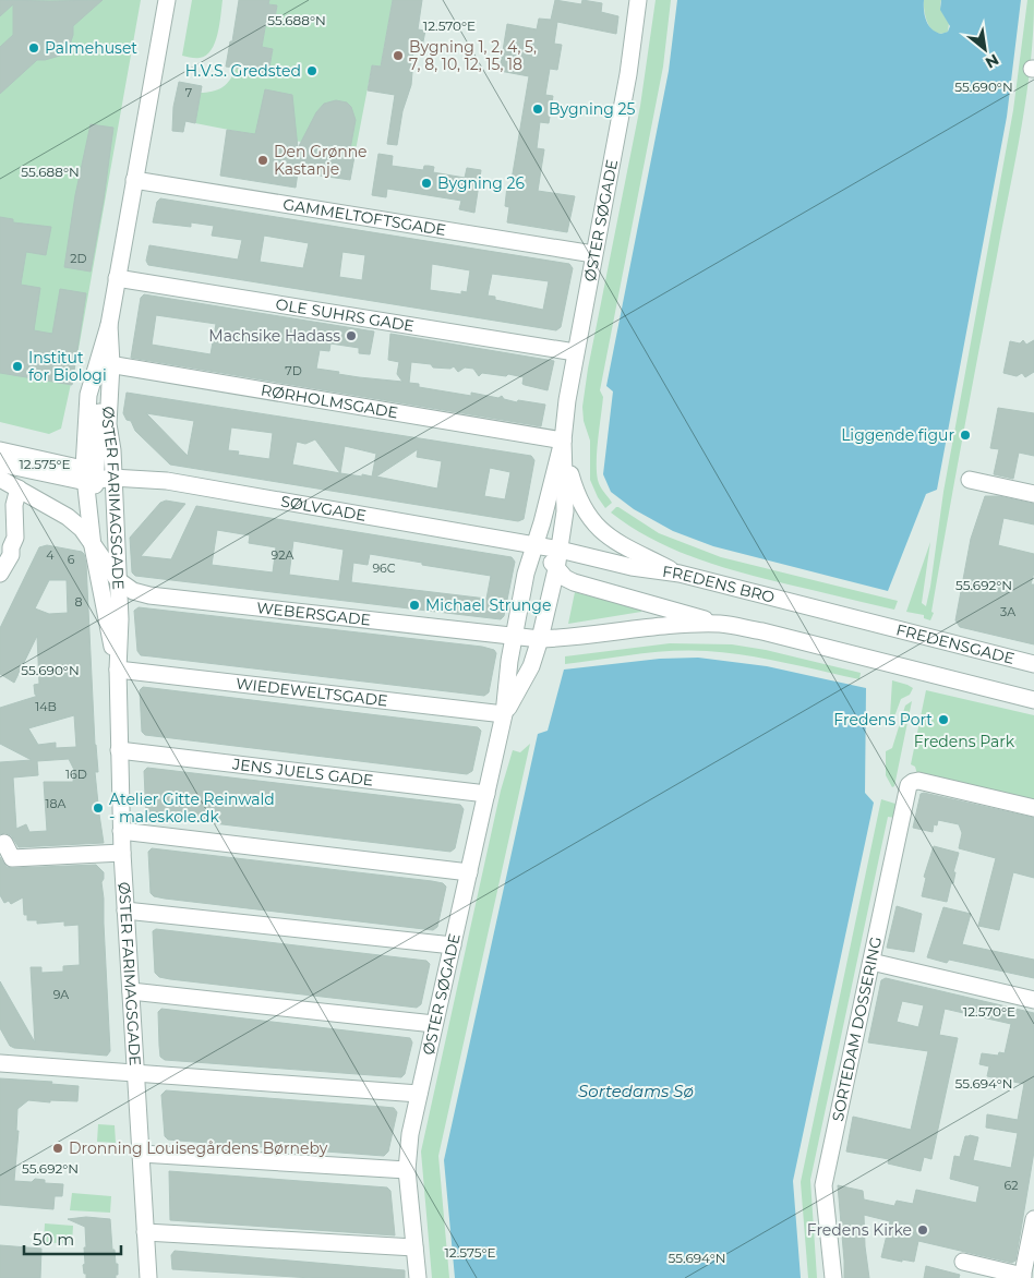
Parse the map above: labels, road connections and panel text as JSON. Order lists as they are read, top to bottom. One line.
{"streets":{"street":["GAMMELTOFTSGADE","ØSTER SØGADE","OLE SUHRS GADE","RØRHOLMSGADE","ØSTER FARIMAGSGADE","SØLVGADE","FREDENS BRO","WEBERSGADE","FREDENSGADE","WIEDEWELTSGADE","JENS JUELS GADE","SORTEDAM DOSSERING"]},"crossings":[["GAMMELTOFTSGADE","ØSTER SØGADE"],["GAMMELTOFTSGADE","ØSTER FARIMAGSGADE"],["ØSTER SØGADE","OLE SUHRS GADE"],["ØSTER SØGADE","RØRHOLMSGADE"],["ØSTER SØGADE","SØLVGADE"],["ØSTER SØGADE","FREDENS BRO"],["ØSTER SØGADE","WEBERSGADE"],["ØSTER SØGADE","WIEDEWELTSGADE"],["ØSTER SØGADE","JENS JUELS GADE"],["OLE SUHRS GADE","ØSTER FARIMAGSGADE"],["RØRHOLMSGADE","ØSTER FARIMAGSGADE"],["ØSTER FARIMAGSGADE","SØLVGADE"],["ØSTER FARIMAGSGADE","WEBERSGADE"],["ØSTER FARIMAGSGADE","WIEDEWELTSGADE"],["ØSTER FARIMAGSGADE","JENS JUELS GADE"],["SØLVGADE","FREDENS BRO"],["FREDENS BRO","FREDENSGADE"]],"water":["Sortedams Sø"],"parks":["Fredens Park"],"places":["Palmehuset","Bygning 1, 2, 4, 5, 7, 8, 10, 12, 15, 18","H.V.S. Gredsted","Bygning 25","Den Grønne Kastanje","Bygning 26","Machsike Hadass","Institut for Biologi","Liggende figur","Michael Strunge","Fredens Port","Atelier Gitte Reinwald - maleskole.dk","Dronning Louisegårdens Børneby","Fredens Kirke"],"house_numbers":["7","2D","7D","4","92A","6","96C","8","3A","14B","16D","18A","9A","62"],"scale_bar":"50 m","north":"bottom right","coordinates":["55.688°N","12.570°E","55.690°N","12.575°E","55.692°N","55.694°N"]}
